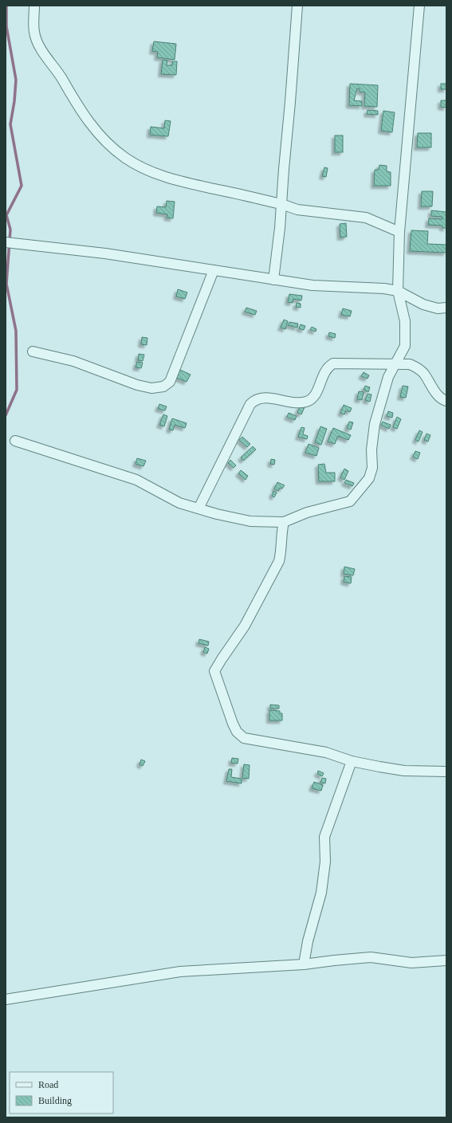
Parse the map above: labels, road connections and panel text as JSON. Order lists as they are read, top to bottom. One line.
{"legend":["Road","Building"]}
